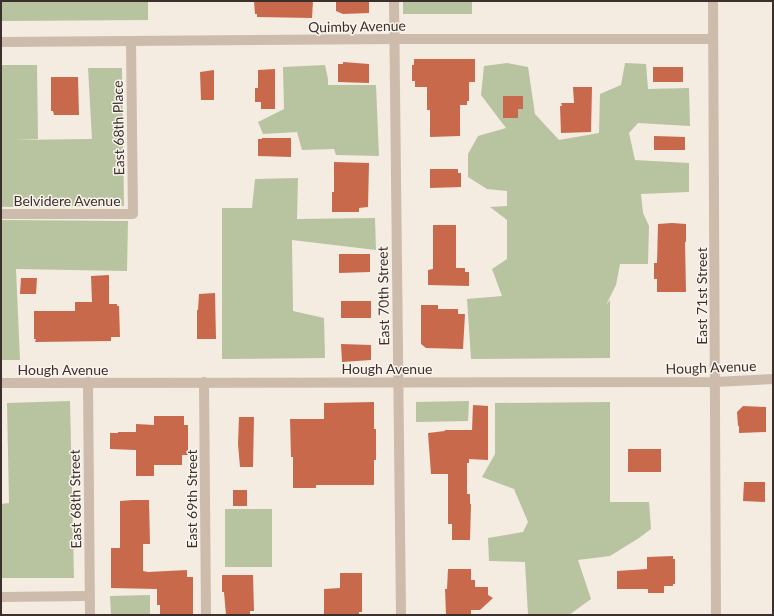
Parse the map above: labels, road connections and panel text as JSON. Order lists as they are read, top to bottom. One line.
{"streets":{"street":["Quimby Avenue","East 68th Place","Belvidere Avenue","East 70th Street","East 71st Street","Hough Avenue","East 68th Street","East 69th Street"]},"crossings":[["Quimby Avenue","East 68th Place"],["Quimby Avenue","East 70th Street"],["Quimby Avenue","East 71st Street"],["East 68th Place","Belvidere Avenue"],["East 70th Street","Hough Avenue"],["East 71st Street","Hough Avenue"],["Hough Avenue","East 68th Street"],["Hough Avenue","East 69th Street"]]}
